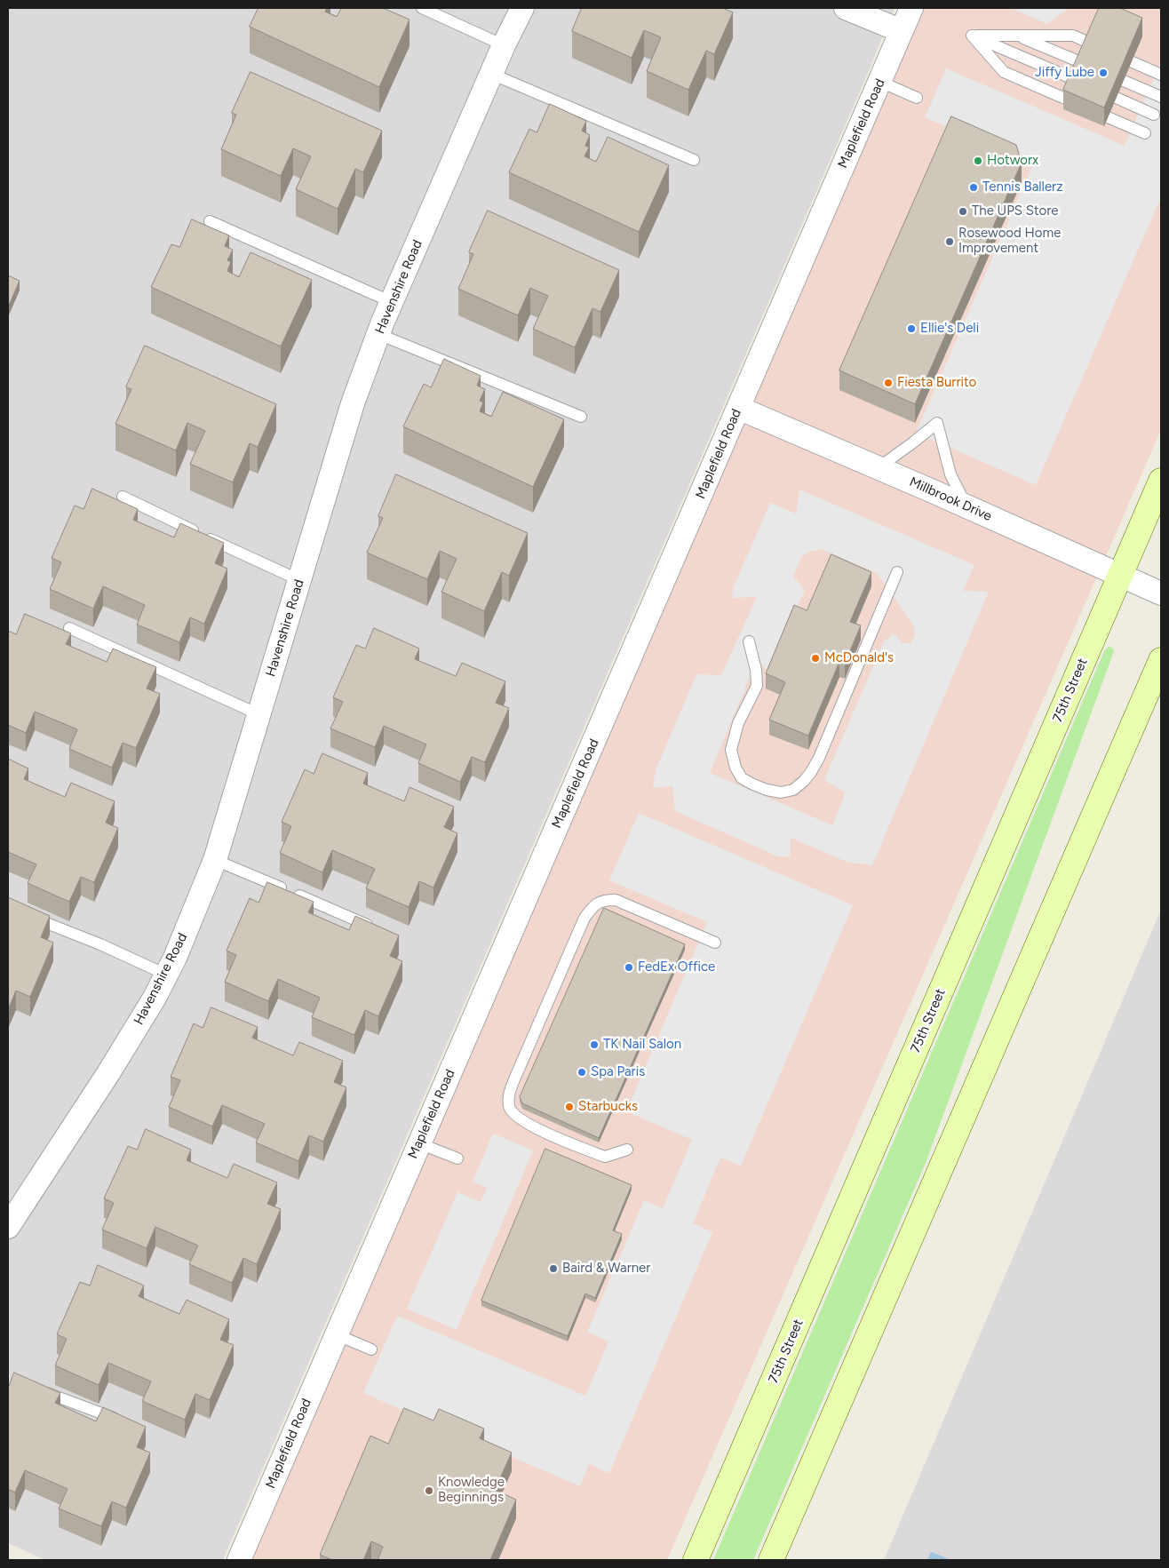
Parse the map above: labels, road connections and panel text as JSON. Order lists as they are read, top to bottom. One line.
{"streets":{"main road":["75th Street"],"street":["Maplefield Road","Havenshire Road","Millbrook Drive"]},"crossings":[["Maplefield Road","Millbrook Drive"],["Millbrook Drive","75th Street"]],"places":["Jiffy Lube","Hotworx","Tennis Ballerz","The UPS Store","Rosewood Home Improvement","Ellie's Deli","Fiesta Burrito","McDonald's","FedEx Office","TK Nail Salon","Spa Paris","Starbucks","Baird & Warner","Knowledge Beginnings"]}
